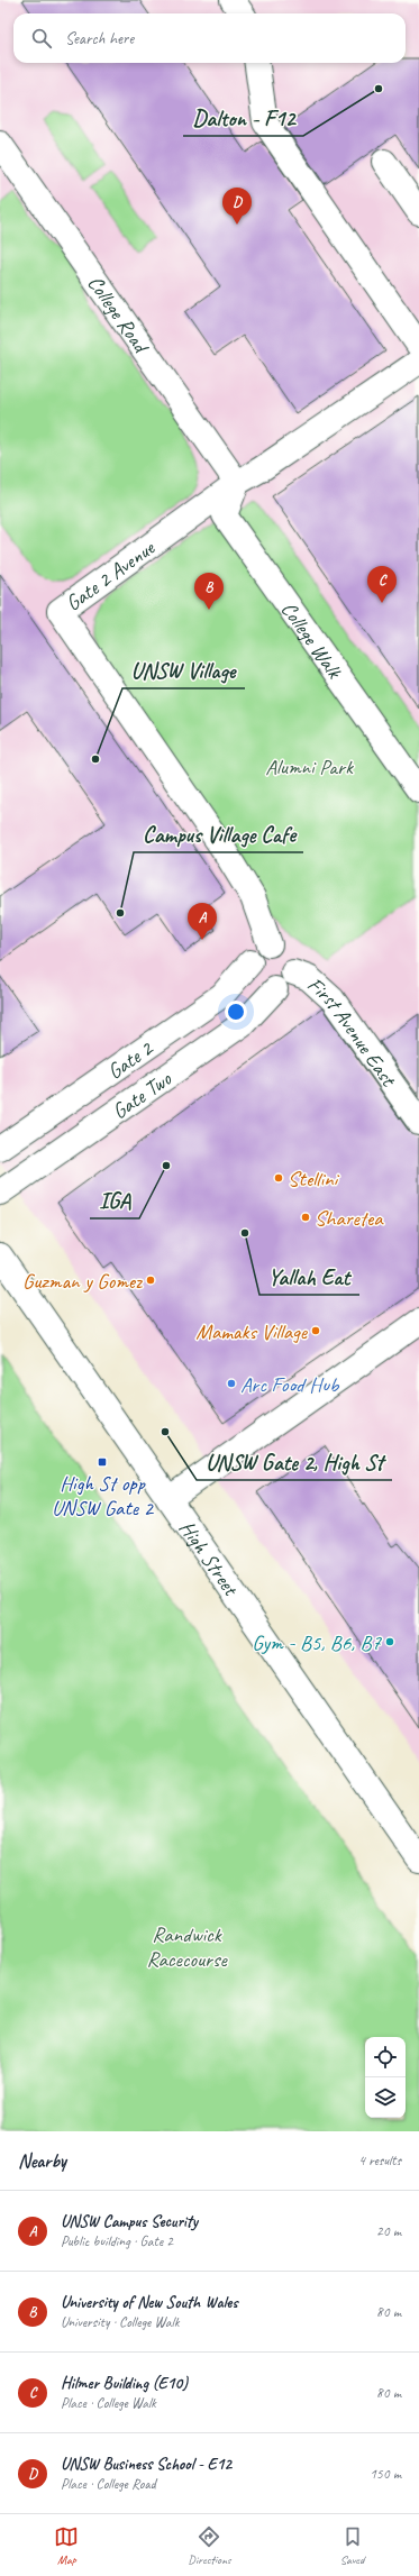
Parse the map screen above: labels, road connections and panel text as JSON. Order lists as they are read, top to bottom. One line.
{"streets":{"street":["College Road","Gate 2 Avenue","College Walk","First Avenue East","Gate 2","Gate Two","High Street"]},"crossings":[["College Road","Gate 2 Avenue"],["College Road","College Walk"],["Gate 2 Avenue","College Walk"],["Gate 2 Avenue","First Avenue East"],["Gate 2 Avenue","Gate 2"],["Gate 2 Avenue","Gate Two"],["First Avenue East","Gate 2"],["First Avenue East","Gate Two"],["Gate 2","Gate Two"]],"parks":["Alumni Park","Randwick Racecourse"],"places":{"other":["Dalton - F12","UNSW Village","Campus Village Cafe","IGA","Stellini","Sharetea","Yallah Eat","Guzman y Gomez","Mamaks Village","Arc Food Hub","UNSW Gate 2, High St","Gym - B5, B6, B7"],"transit":["High St opp UNSW Gate 2"]},"page":{"search":"Search here","pins":["D","C","B","A"],"heading":["Nearby","4 results"],"list":[{"mark":"A","name":"UNSW Campus Security","note":"Public building · Gate 2","value":"20 m"},{"mark":"B","name":"University of New South Wales","note":"University · College Walk","value":"80 m"},{"mark":"C","name":"Hilmer Building (E10)","note":"Place · College Walk","value":"80 m"},{"mark":"D","name":"UNSW Business School - E12","note":"Place · College Road","value":"150 m"}],"nav":["Map","Directions","Saved"]}}
